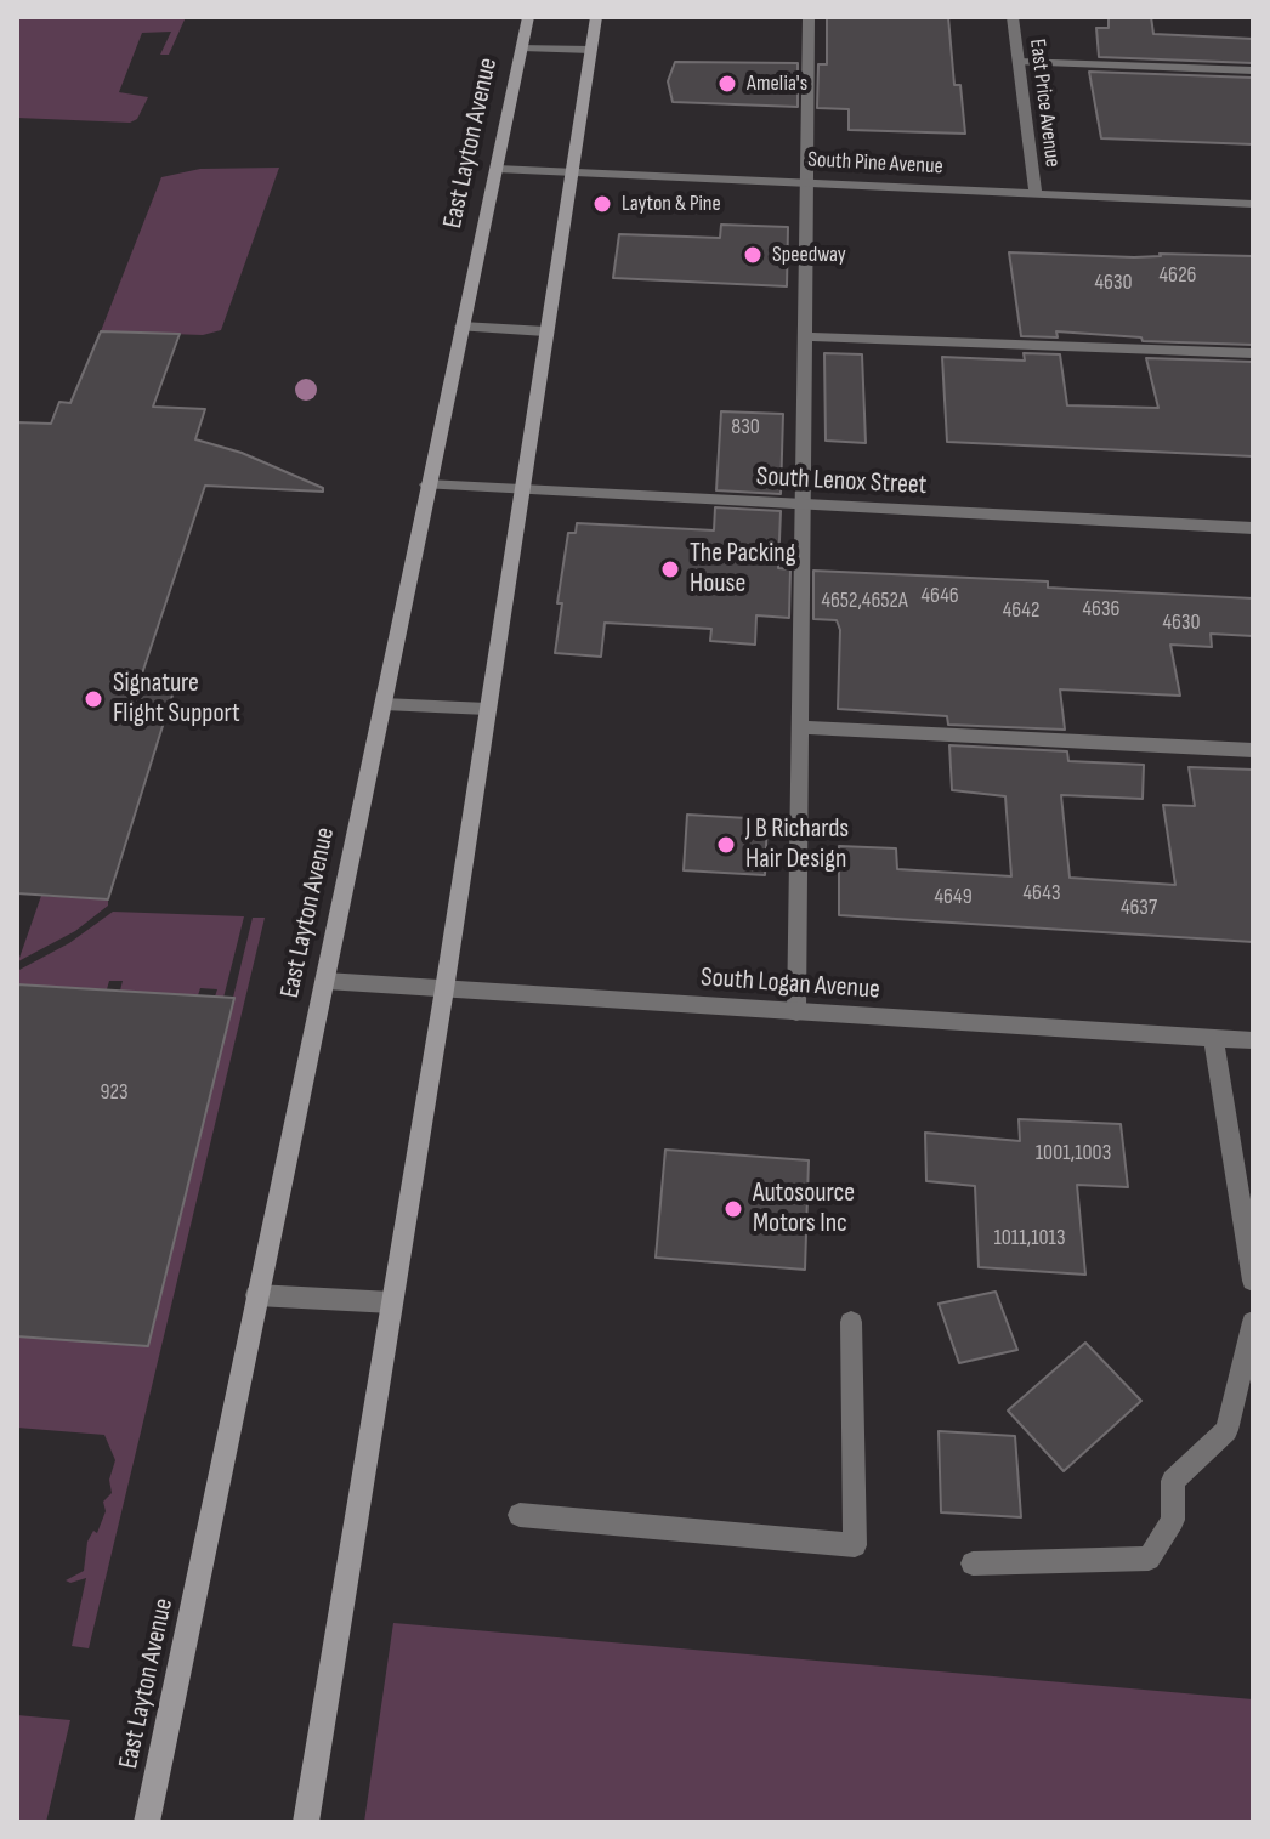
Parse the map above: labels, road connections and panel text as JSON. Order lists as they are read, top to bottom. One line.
{"streets":{"main road":["East Layton Avenue"],"street":["East Price Avenue","South Pine Avenue","South Lenox Street","South Logan Avenue"]},"crossings":[["East Price Avenue","South Pine Avenue"],["East Layton Avenue","South Pine Avenue"],["East Layton Avenue","South Lenox Street"],["East Layton Avenue","South Logan Avenue"]],"places":["Amelia's","Layton & Pine","Speedway","The Packing House","Signature Flight Support","J B Richards Hair Design","Autosource Motors Inc"],"house_numbers":["4626","4630","830","4646","4652,4652A","4636","4642","4630","4643","4649","4637","923","1001,1003","1011,1013"]}
